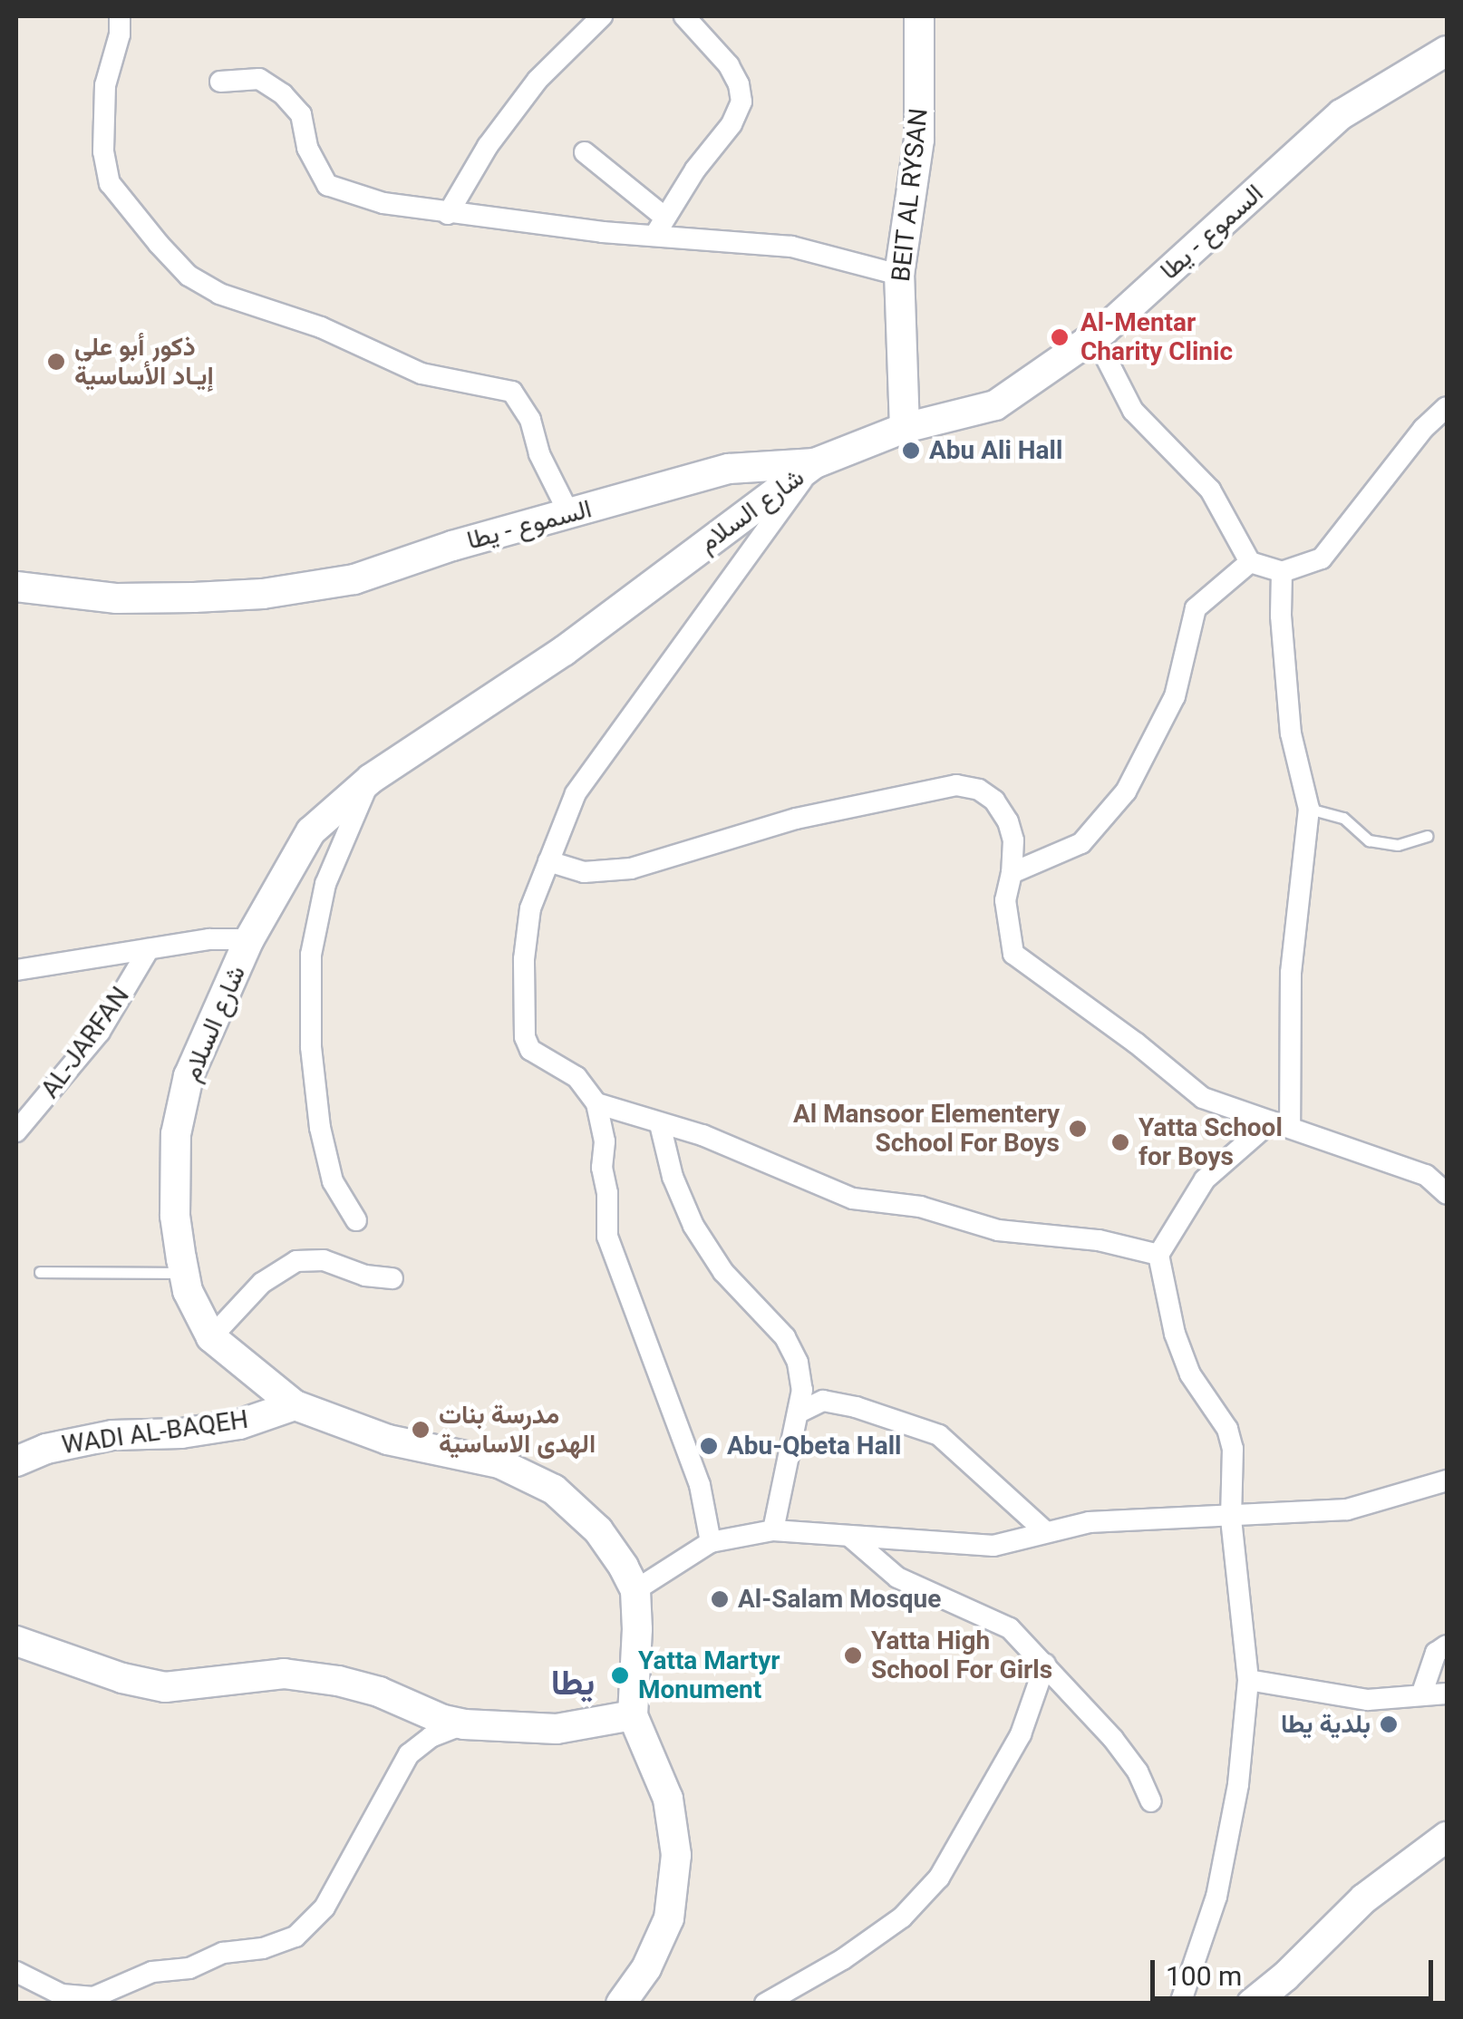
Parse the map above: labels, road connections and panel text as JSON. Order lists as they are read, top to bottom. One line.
{"streets":{"main road":["BEIT AL RYSAN","السموع - يطا","شارع السلام","WADI AL-BAQEH"],"street":["AL-JARFAN"]},"crossings":[["BEIT AL RYSAN","السموع - يطا"],["السموع - يطا","شارع السلام"],["شارع السلام","WADI AL-BAQEH"]],"districts":["يطا"],"places":["Al-Mentar Charity Clinic","ذكور أبو علي إيـاد الأساسية","Abu Ali Hall","Al Mansoor Elementery School For Boys","Yatta School for Boys","مدرسة بنات الهدى الاساسية","Abu-Qbeta Hall","Al-Salam Mosque","Yatta High School For Girls","Yatta Martyr Monument","بلدية يطا"],"scale_bar":"100 m"}
